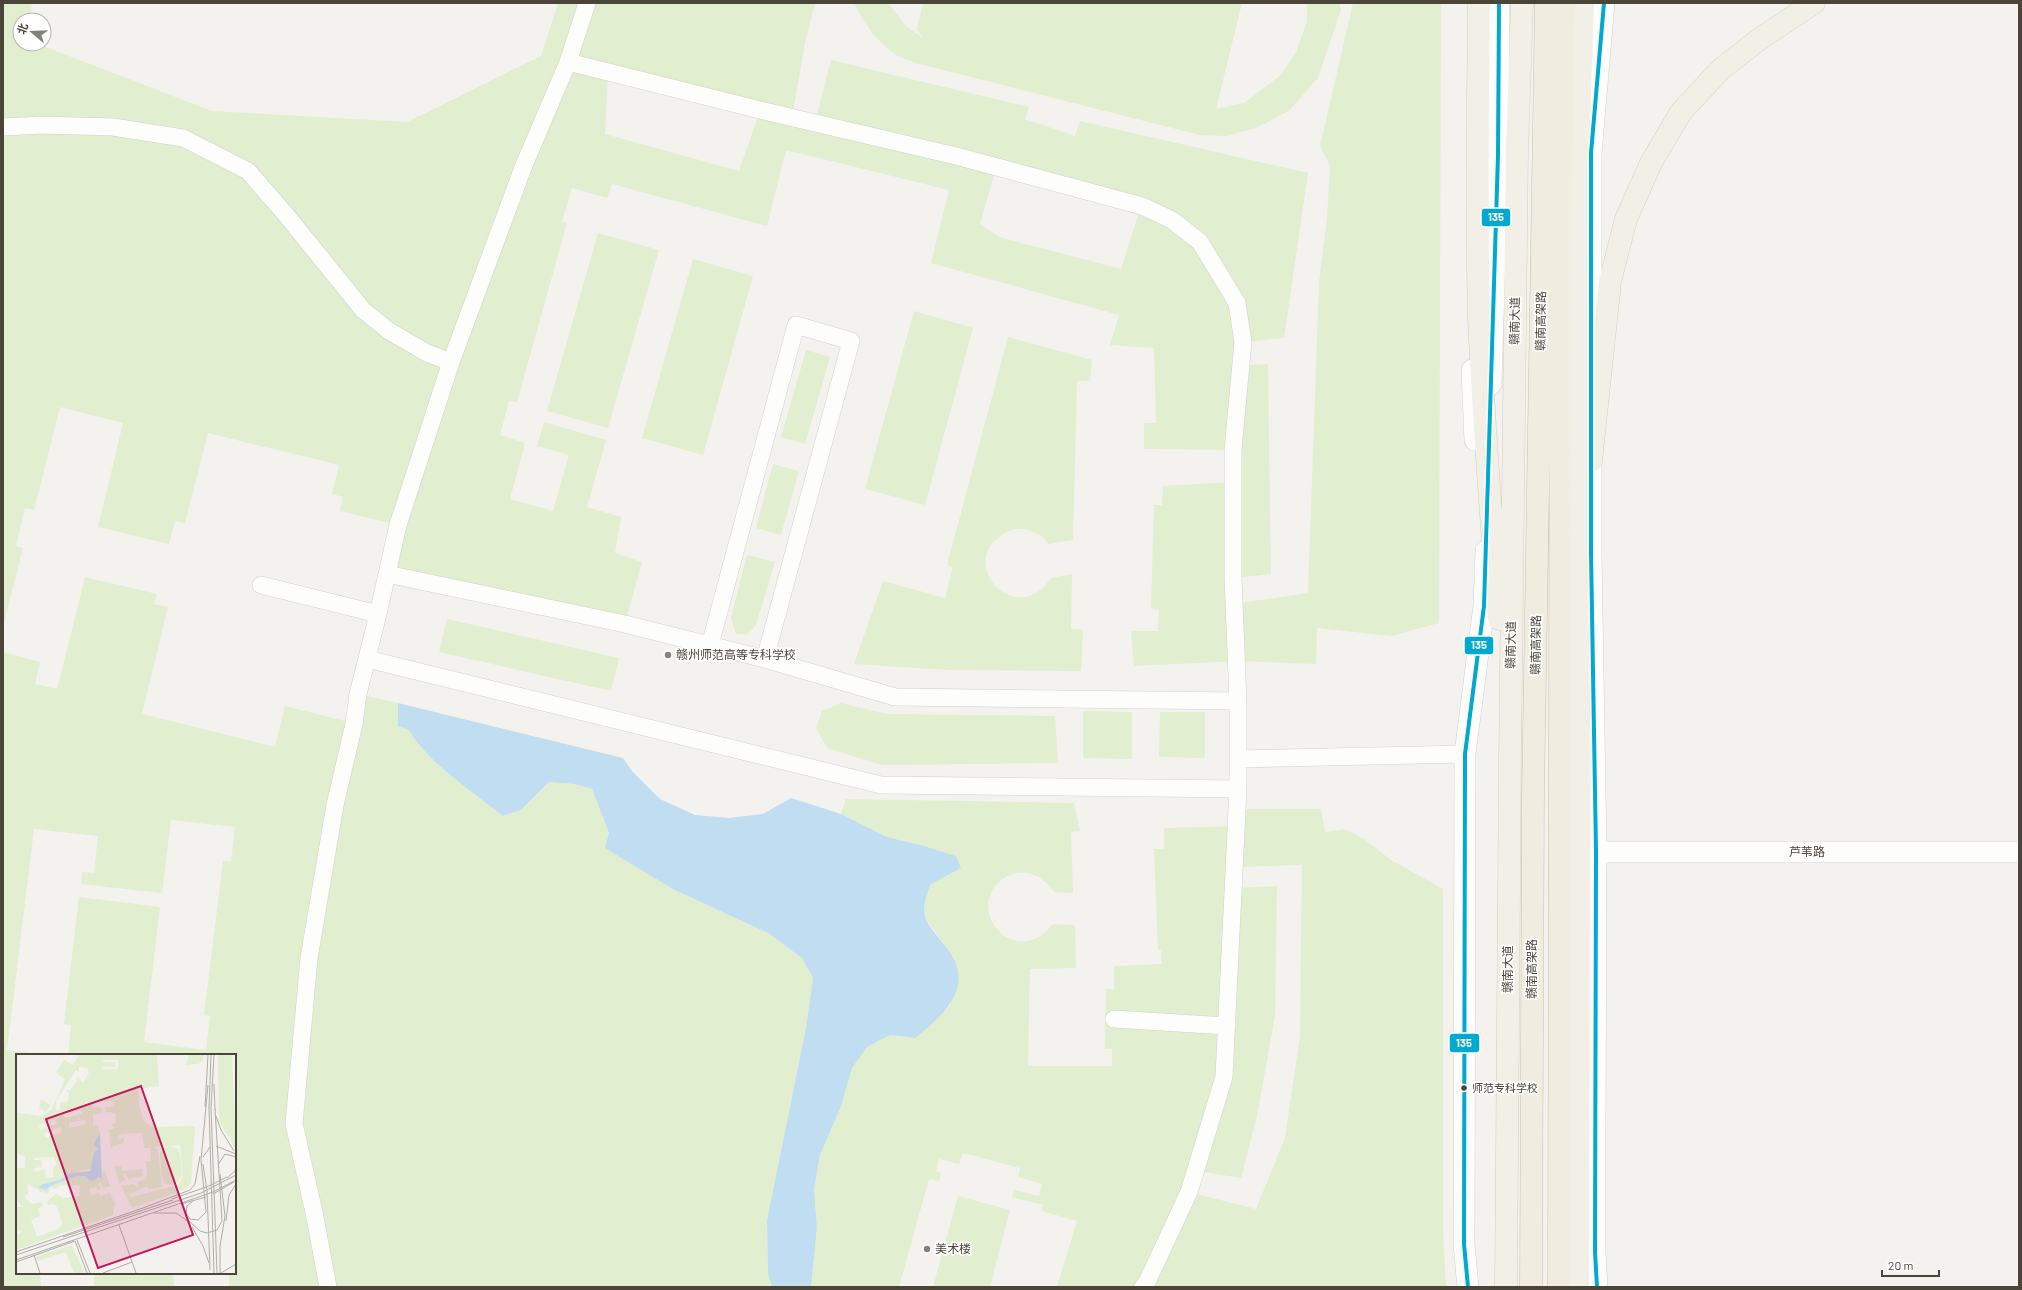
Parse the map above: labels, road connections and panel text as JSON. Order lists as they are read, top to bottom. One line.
{"streets":{"highway":["赣南高架路"],"main road":["赣南大道"],"street":["芦苇路"]},"places":["赣州师范高等专科学校","师范专科学校","美术楼"],"lines":["transit line 135"],"scale_bar":"20 m","north":"left"}
